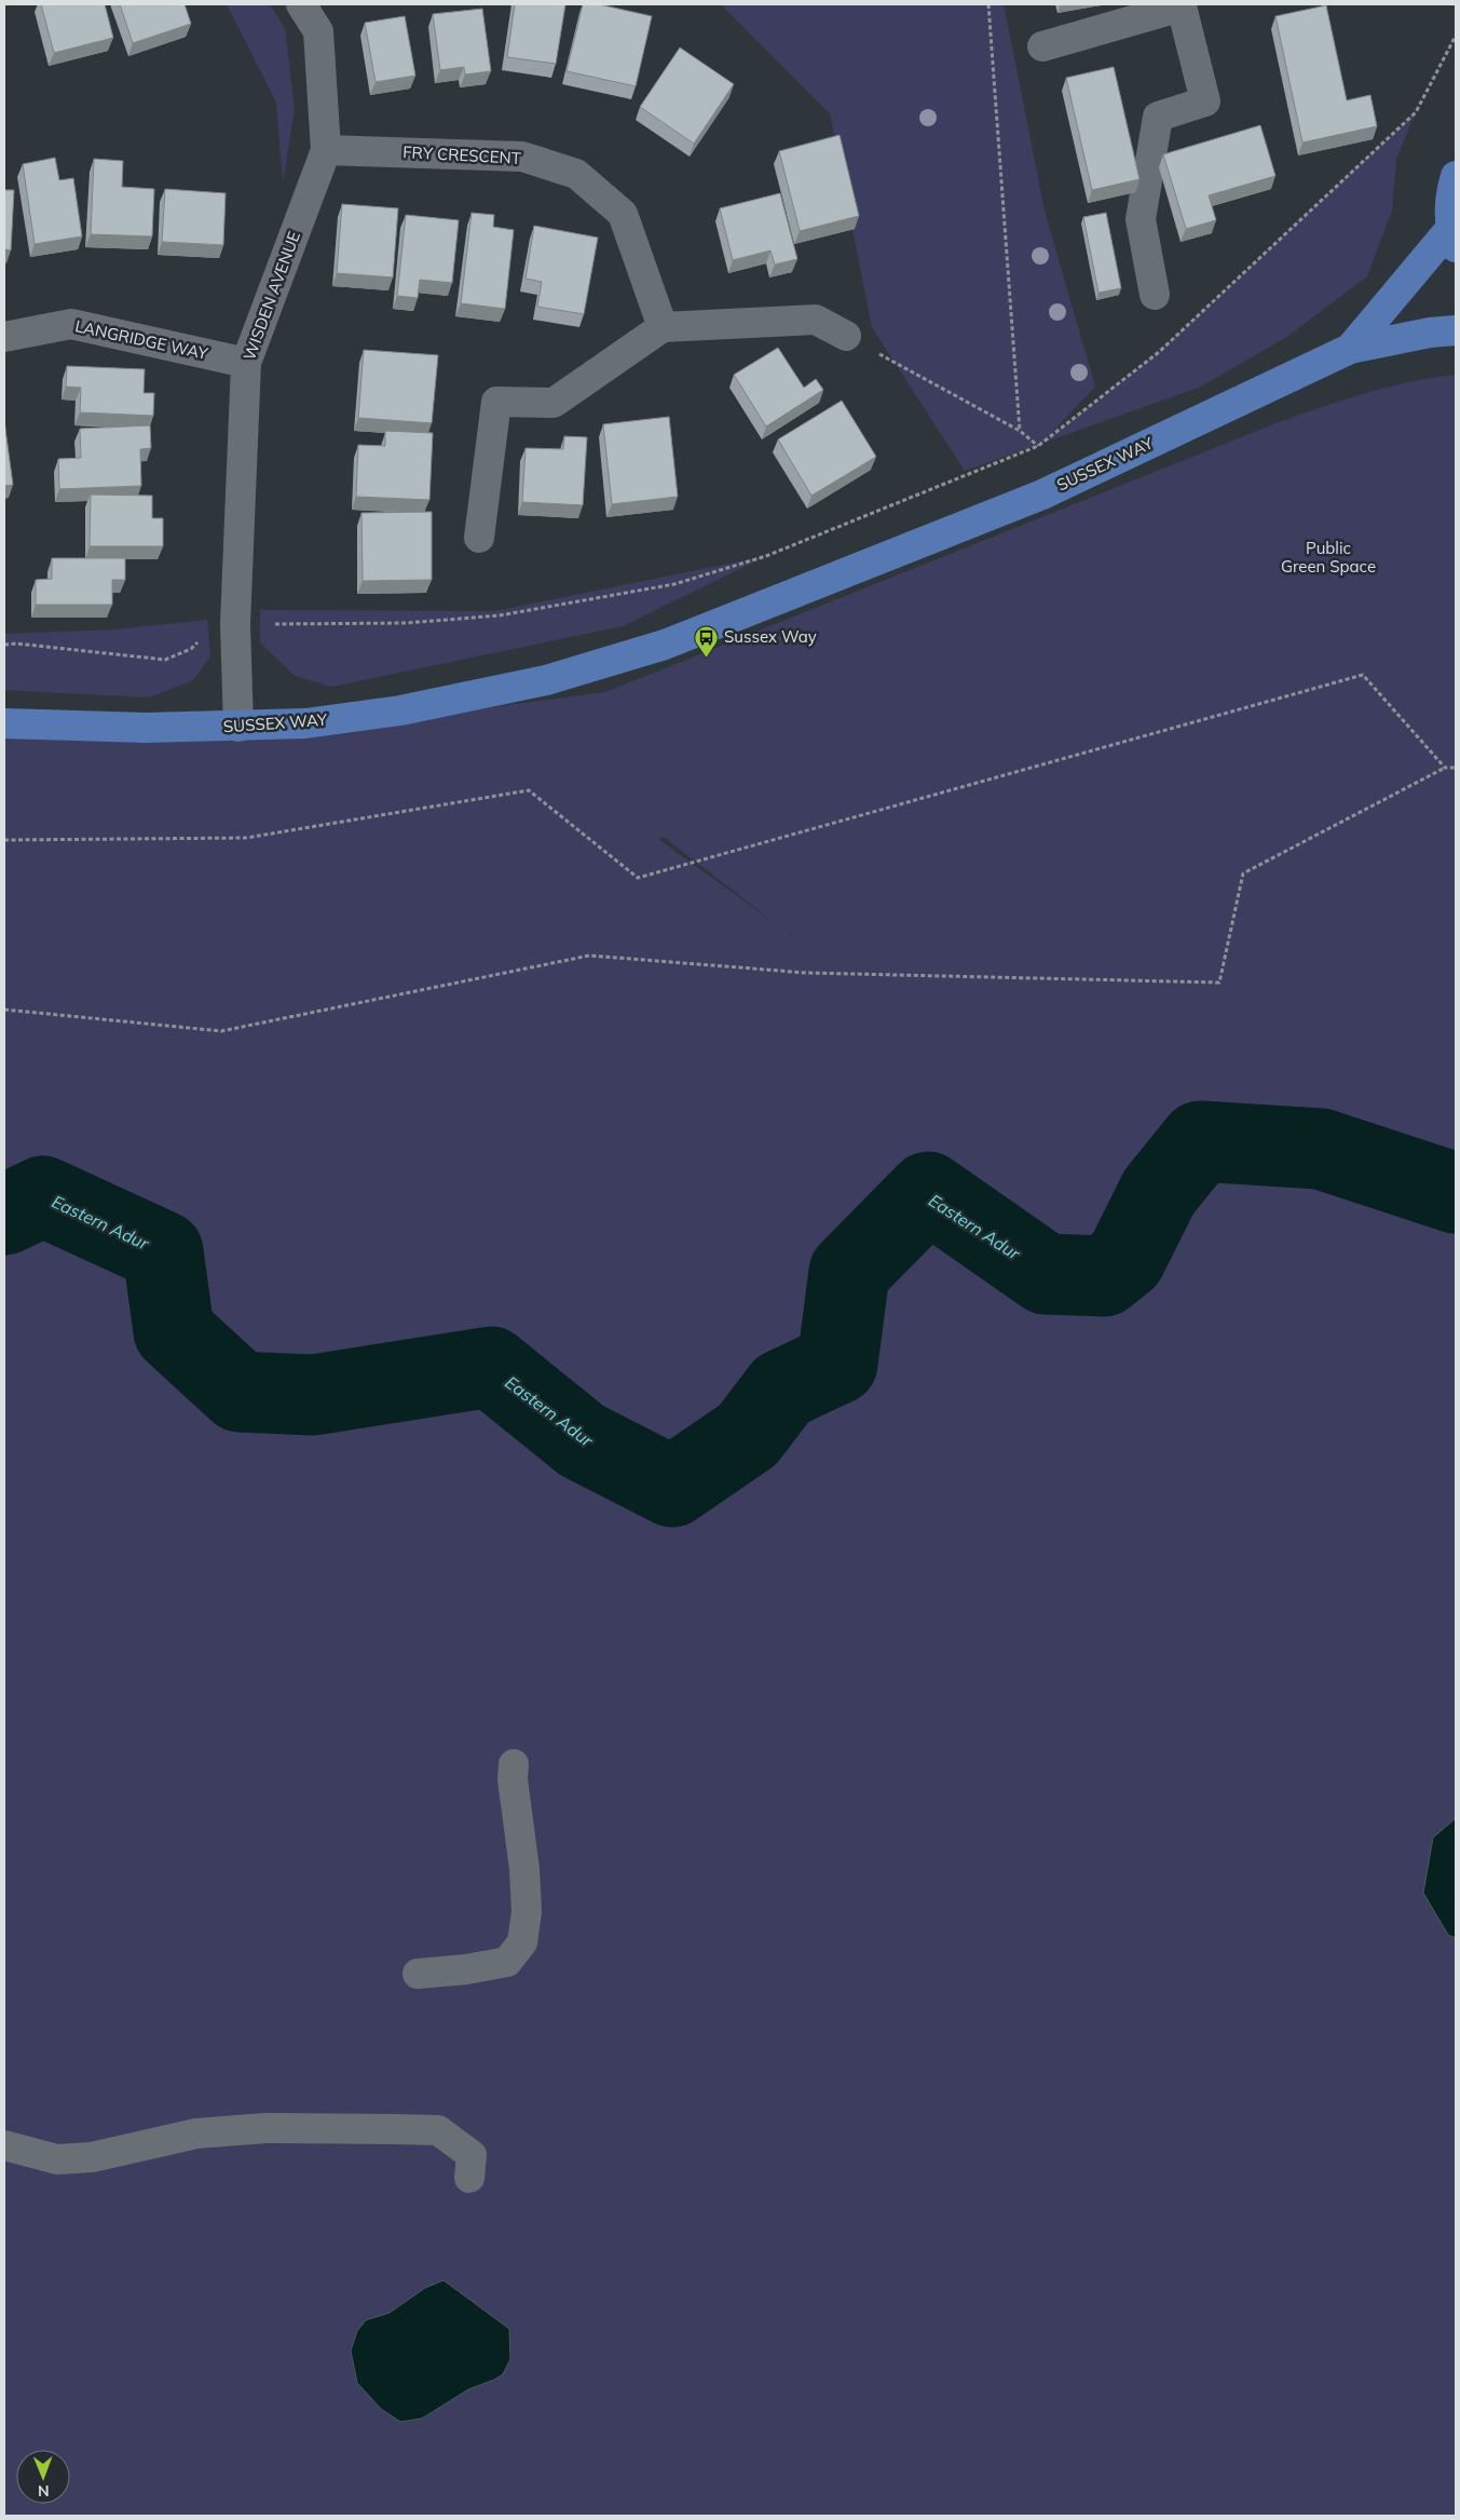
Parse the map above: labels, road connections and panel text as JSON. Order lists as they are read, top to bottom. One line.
{"streets":{"main road":["SUSSEX WAY"],"street":["FRY CRESCENT","WISDEN AVENUE","LANGRIDGE WAY"]},"crossings":[["FRY CRESCENT","WISDEN AVENUE"],["WISDEN AVENUE","LANGRIDGE WAY"],["WISDEN AVENUE","SUSSEX WAY"]],"water":["Eastern Adur"],"parks":["Public Green Space"],"places":{"bus stop":["Sussex Way"]},"north":"bottom"}
